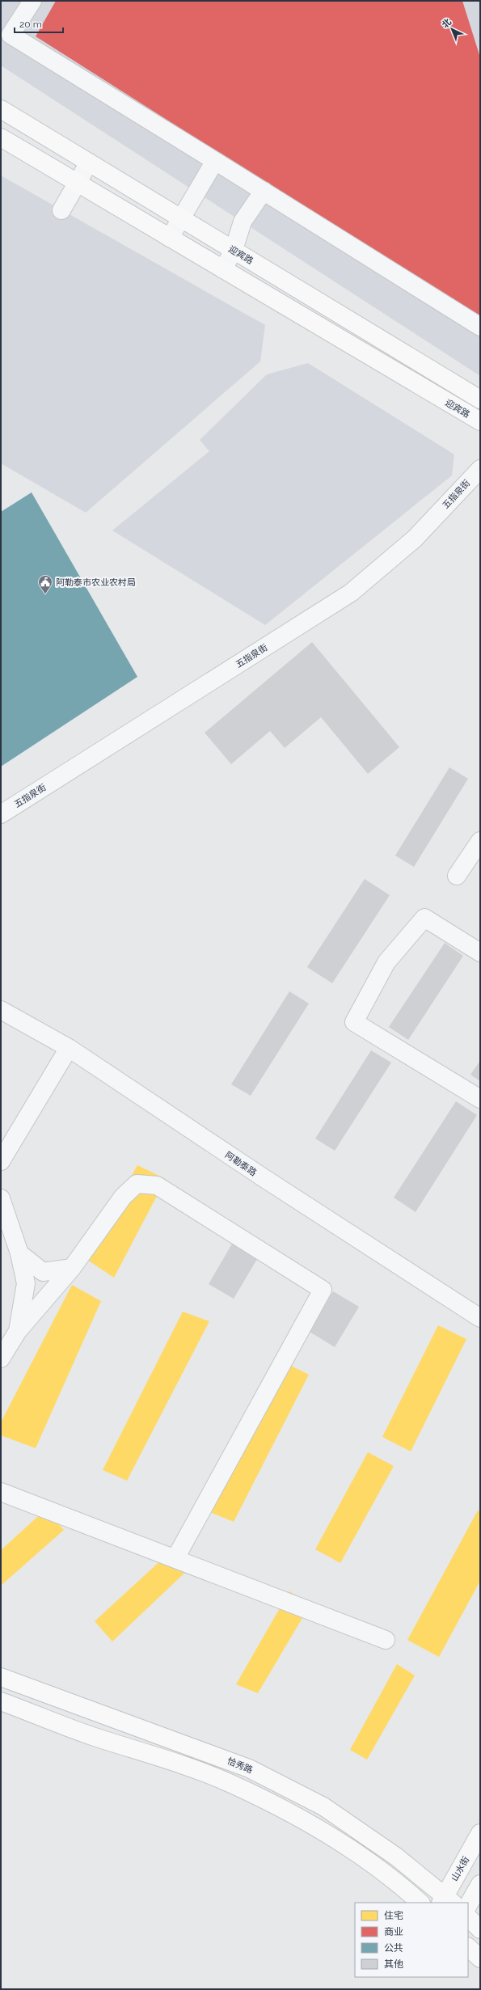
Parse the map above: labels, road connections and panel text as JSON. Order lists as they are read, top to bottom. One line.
{"streets":{"main road":["迎宾路","恰秀路","山水街"],"street":["五指泉街","阿勒泰路"]},"crossings":[["恰秀路","山水街"]],"places":{"public building":["阿勒泰市农业农村局"]},"legend":["住宅","商业","公共","其他"],"scale_bar":"20 m","north":"top left"}
